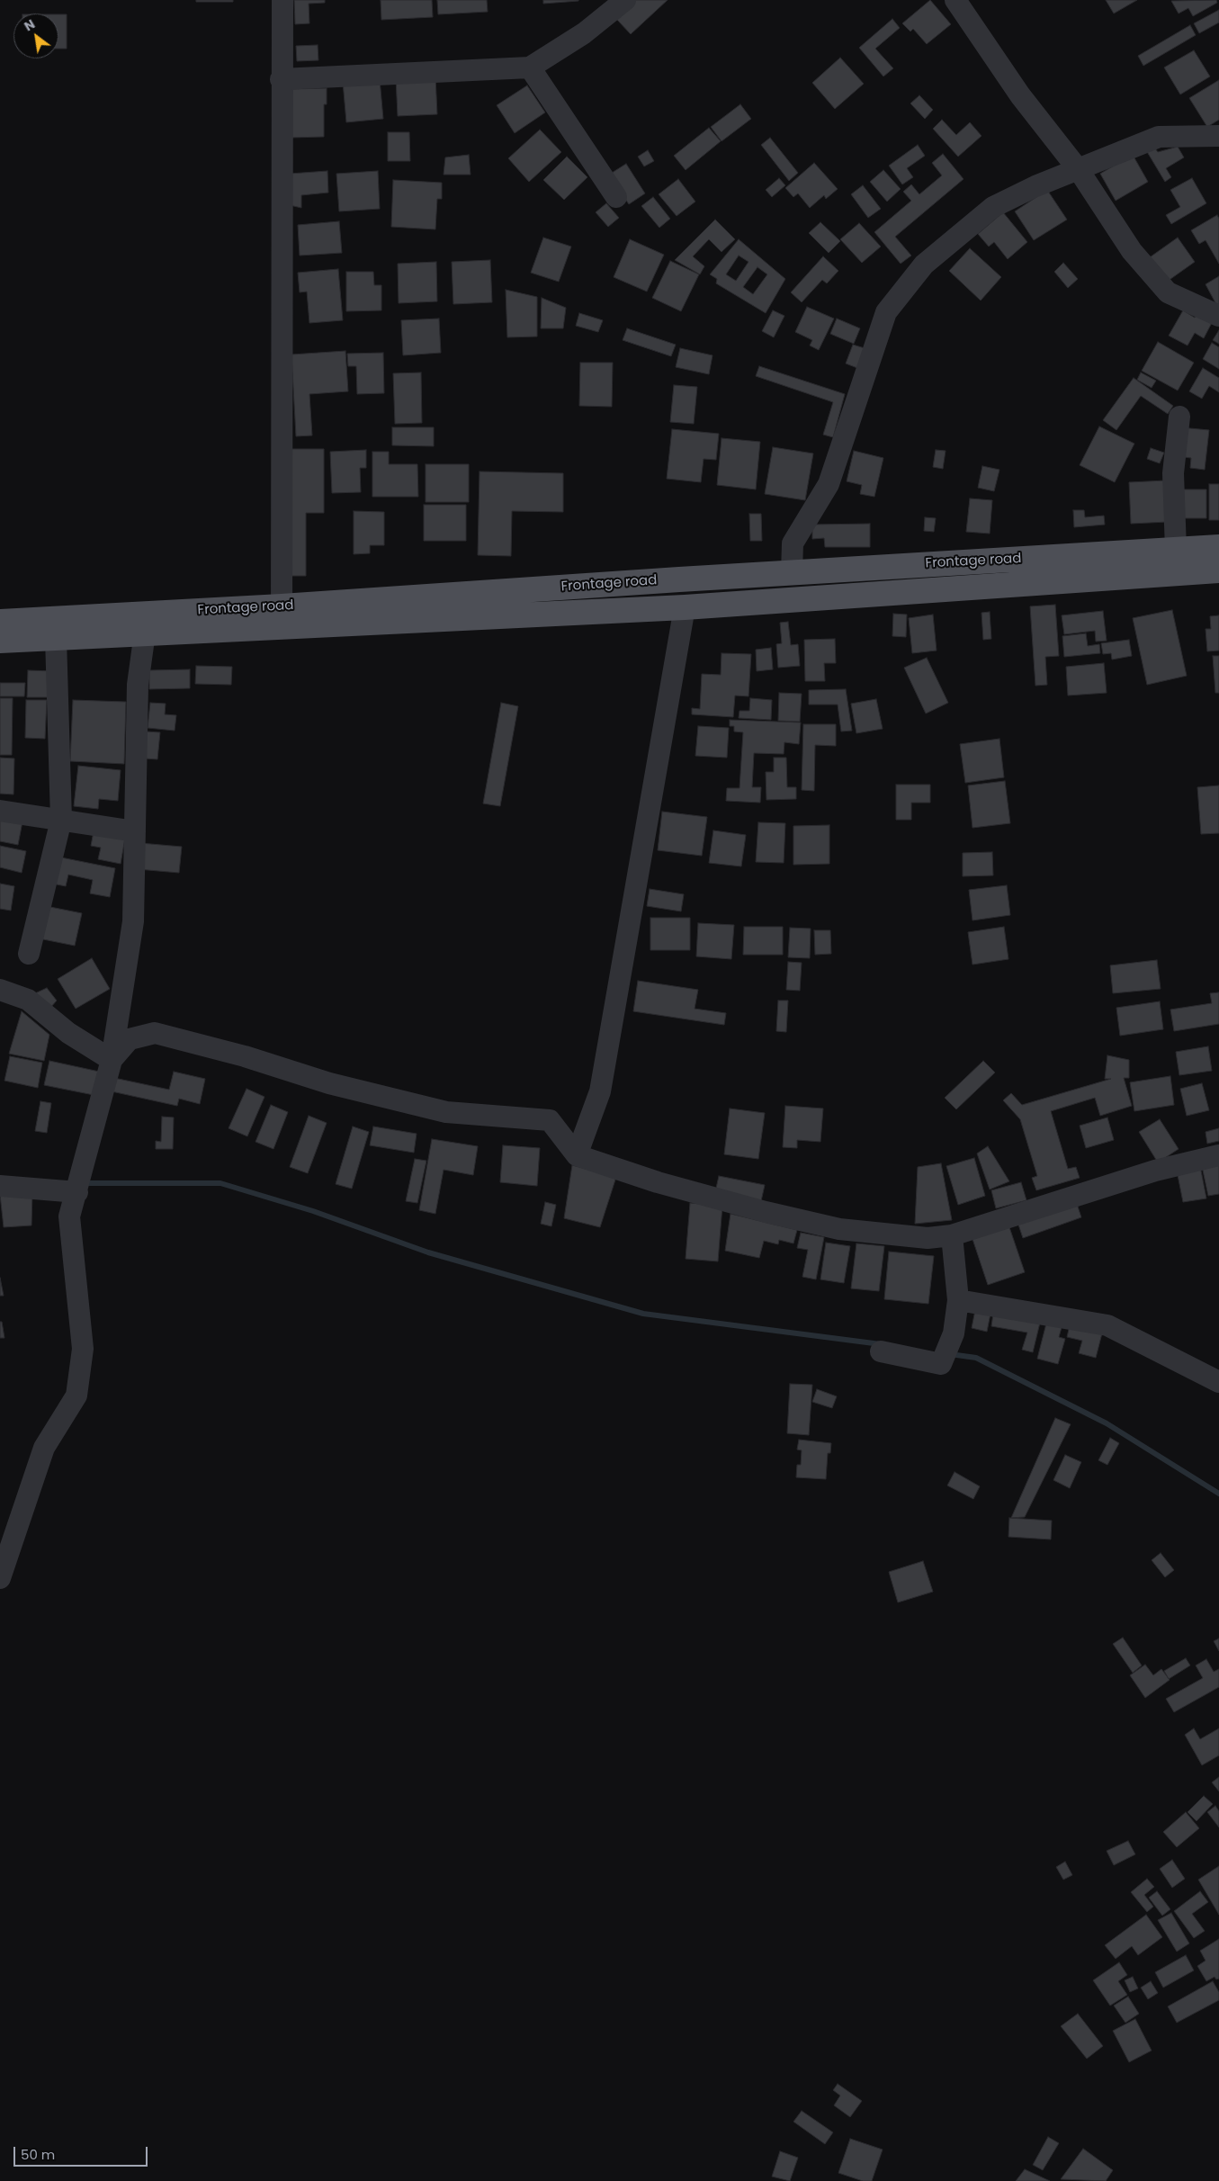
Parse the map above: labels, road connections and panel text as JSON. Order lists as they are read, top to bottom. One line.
{"streets":{"main road":["Frontage road"]},"scale_bar":"50 m","north":"top left"}
